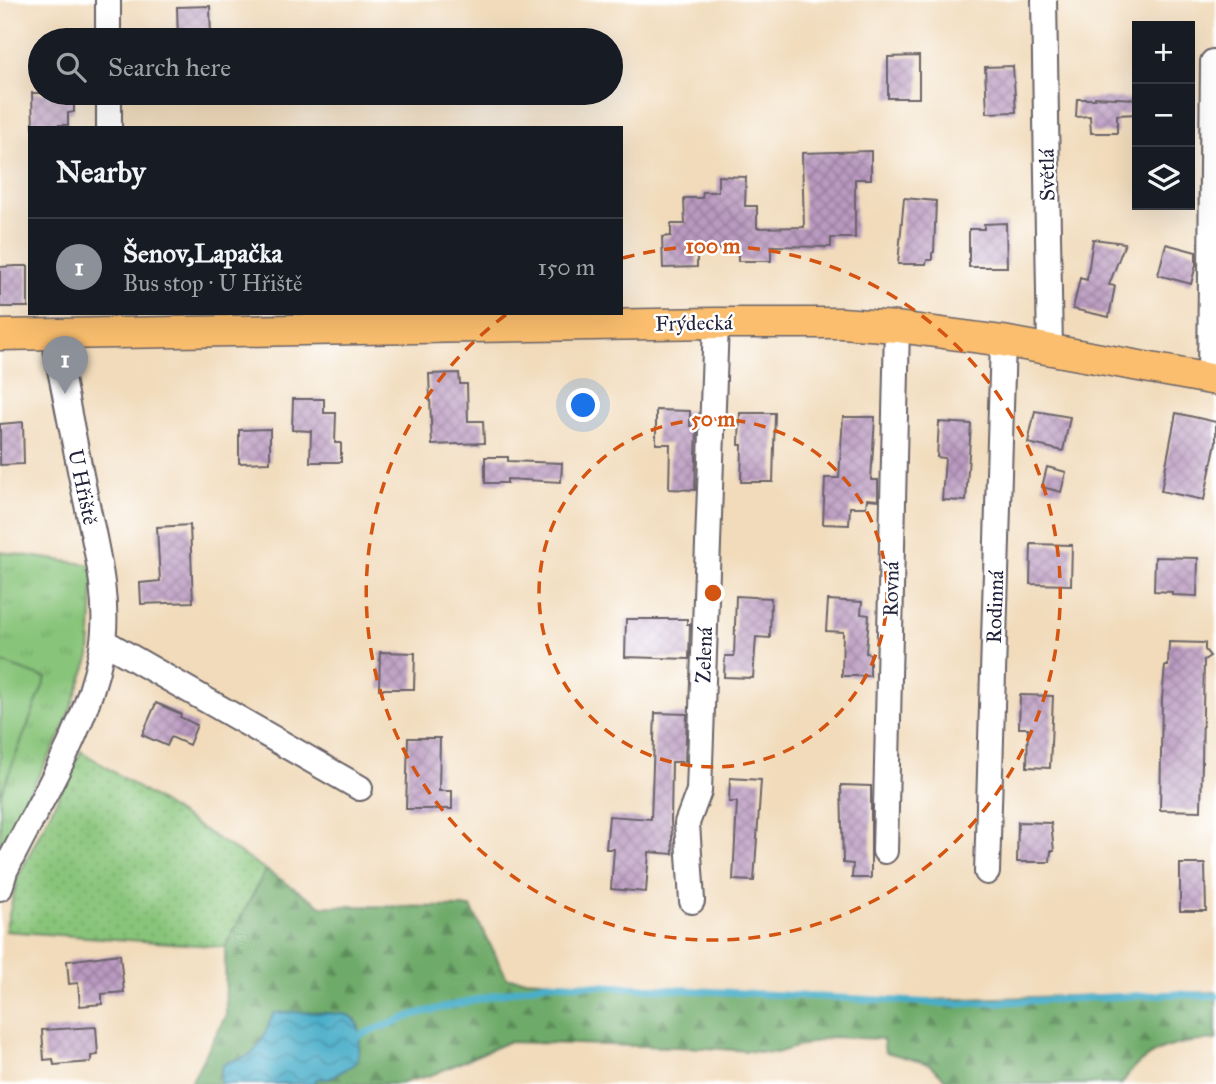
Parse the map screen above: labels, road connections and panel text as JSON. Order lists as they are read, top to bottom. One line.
{"streets":{"main road":["Frýdecká"],"street":["Světlá","U Hřiště","Rovná","Rodinná","Zelená"]},"crossings":[["Světlá","Frýdecká"],["Frýdecká","U Hřiště"],["Frýdecká","Rovná"],["Frýdecká","Rodinná"],["Frýdecká","Zelená"]],"page":{"map_buttons":["+","−"],"search":"Search here","heading":"Nearby","list":[{"mark":"1","name":"Šenov,Lapačka","note":"Bus stop · U Hřiště","value":"150 m"}],"pins":"1"},"rings":["100 m","50 m"]}
